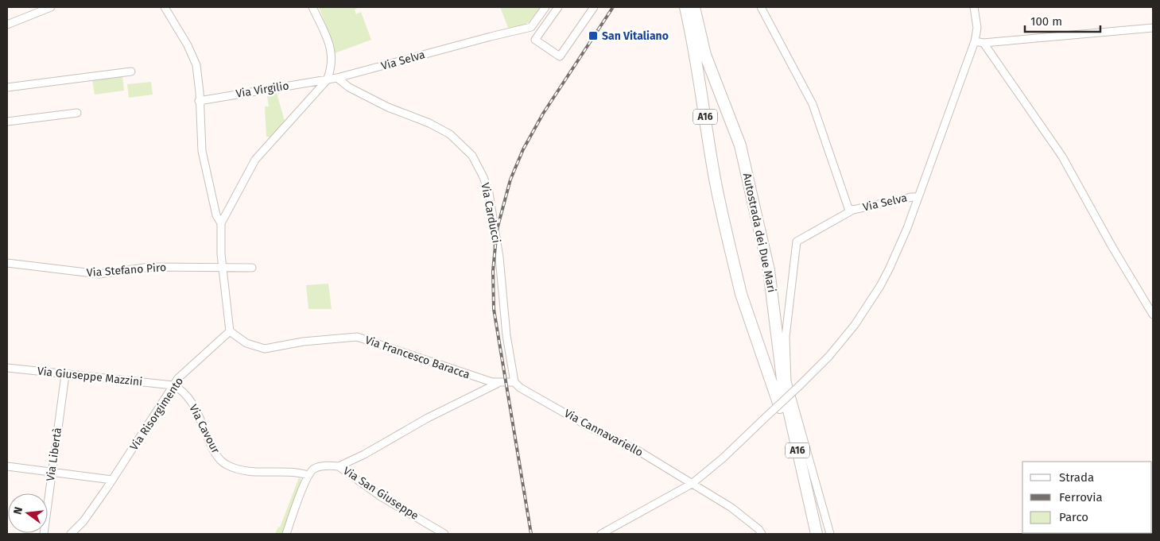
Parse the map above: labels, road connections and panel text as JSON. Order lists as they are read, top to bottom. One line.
{"streets":{"highway":["A16","Autostrada dei Due Mari"],"street":["Via Selva","Via Virgilio","Via Carducci","Via Stefano Piro","Via Francesco Baracca","Via Giuseppe Mazzini","Via Risorgimento","Via Cavour","Via Cannavariello","Via Libertà","Via San Giuseppe"]},"crossings":[["Via Selva","Via Virgilio"],["Via Selva","Via Carducci"],["Via Carducci","Via Francesco Baracca"],["Via Carducci","Via Cannavariello"],["Via Francesco Baracca","Via Risorgimento"],["Via Francesco Baracca","Via Cannavariello"],["Via Giuseppe Mazzini","Via Risorgimento"],["Via Giuseppe Mazzini","Via Cavour"],["Via Giuseppe Mazzini","Via Libertà"],["Via Risorgimento","Via Cavour"],["Via Cavour","Via San Giuseppe"]],"places":{"transit":["San Vitaliano"]},"legend":["Strada","Ferrovia","Parco"],"scale_bar":"100 m","north":"left"}
